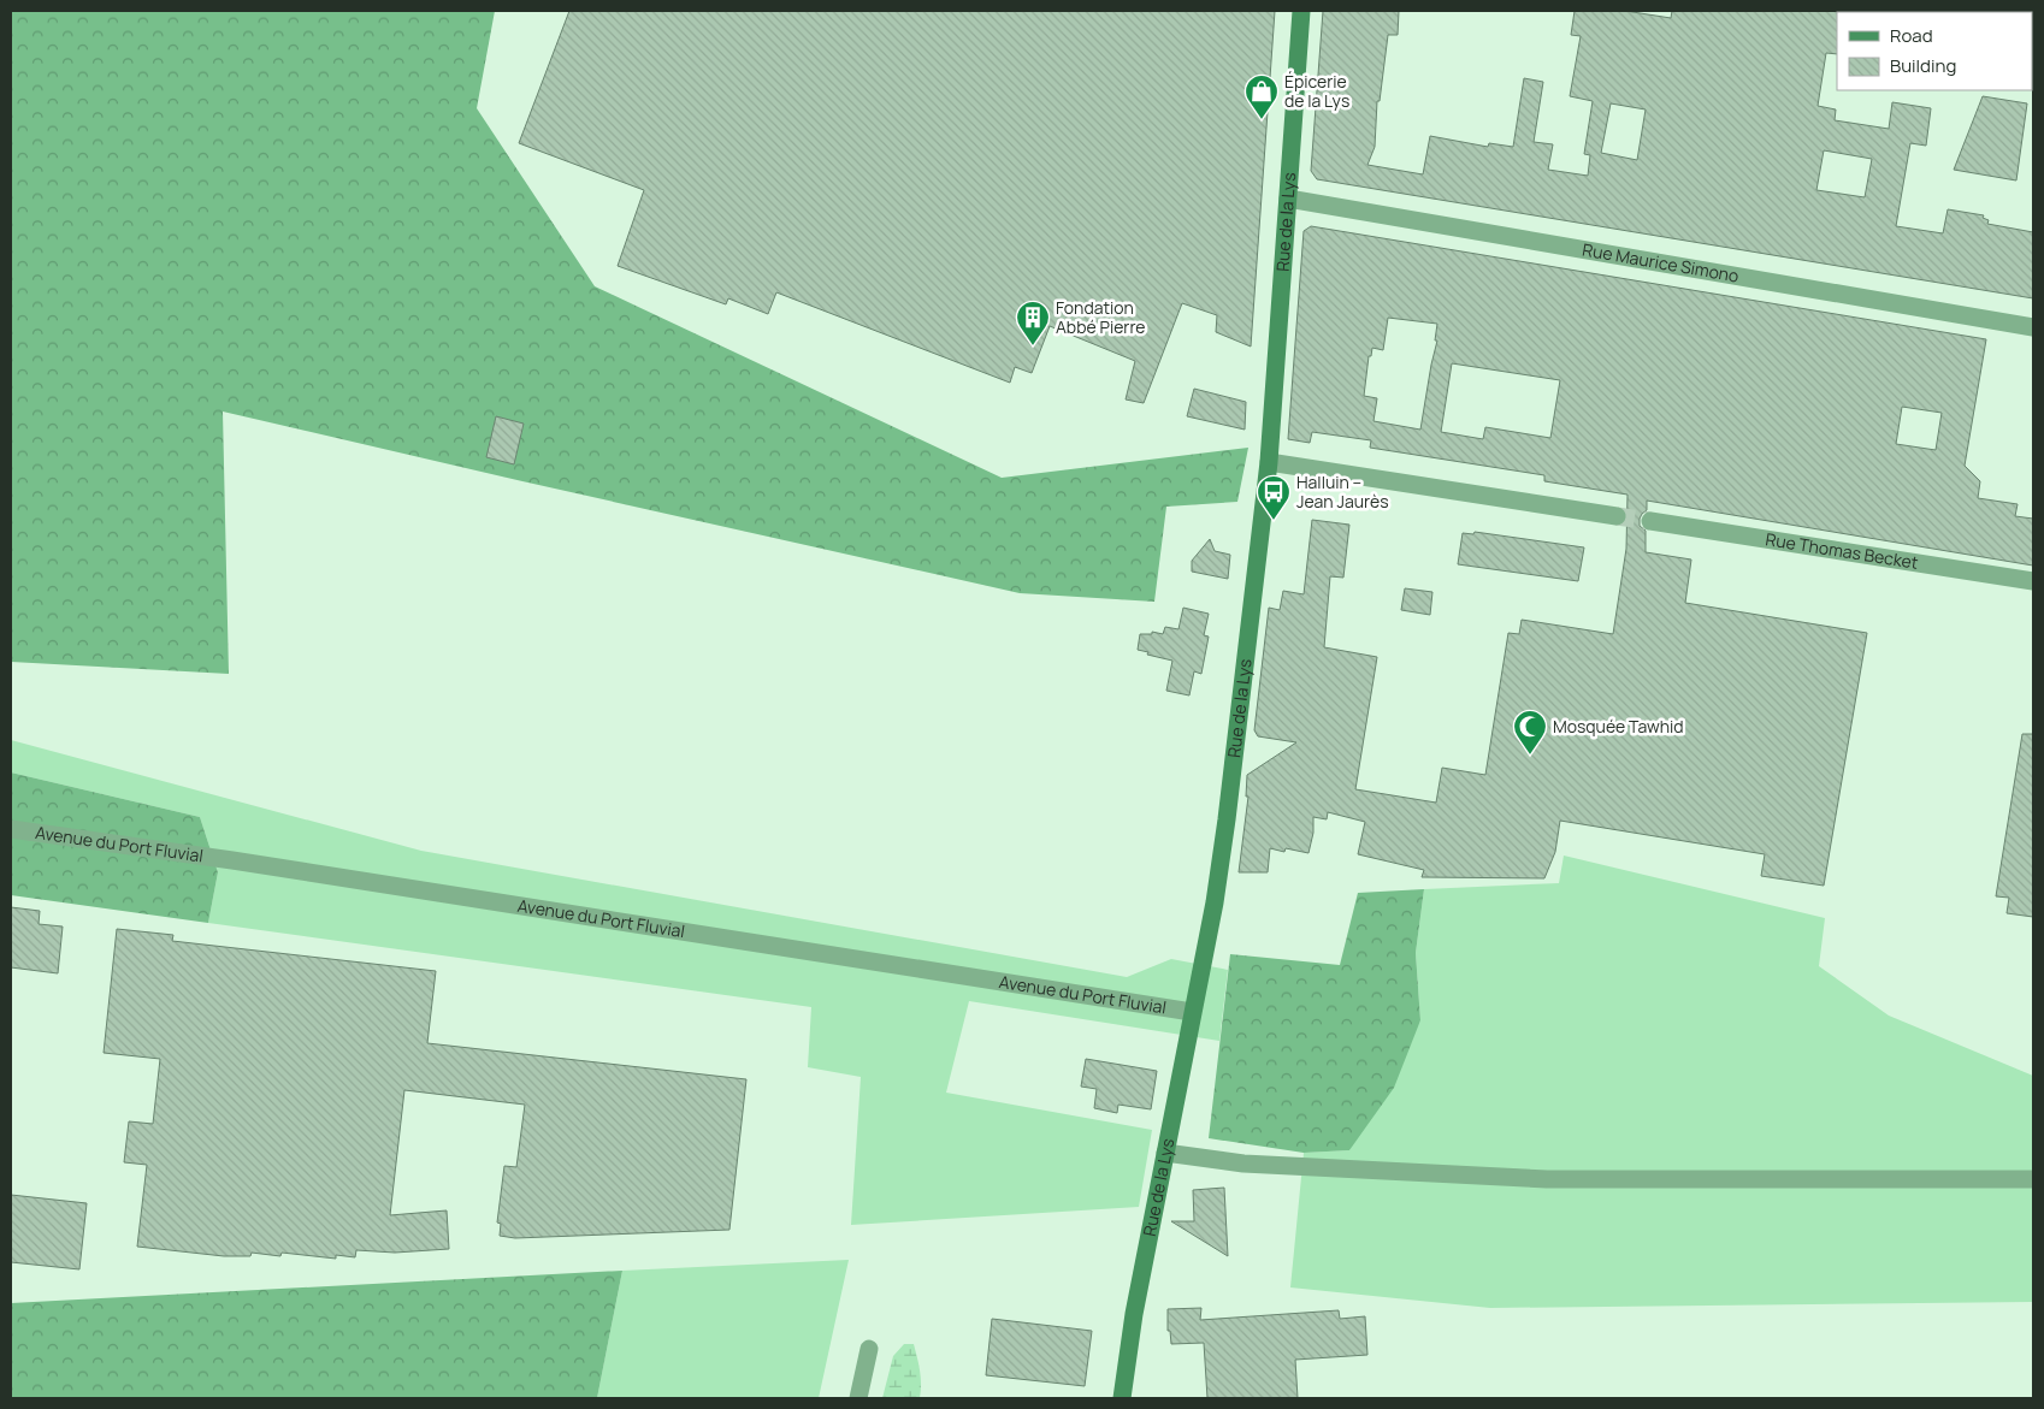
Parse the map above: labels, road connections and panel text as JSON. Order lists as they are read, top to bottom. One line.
{"streets":{"main road":["Rue de la Lys"],"street":["Rue Maurice Simono","Rue Thomas Becket","Avenue du Port Fluvial"]},"crossings":[["Rue de la Lys","Rue Maurice Simono"],["Rue de la Lys","Avenue du Port Fluvial"]],"places":{"shop":["Épicerie de la Lys"],"building":["Fondation Abbé Pierre"],"bus stop":["Halluin – Jean Jaurès"],"mosque":["Mosquée Tawhid"]},"legend":["Road","Building"]}
